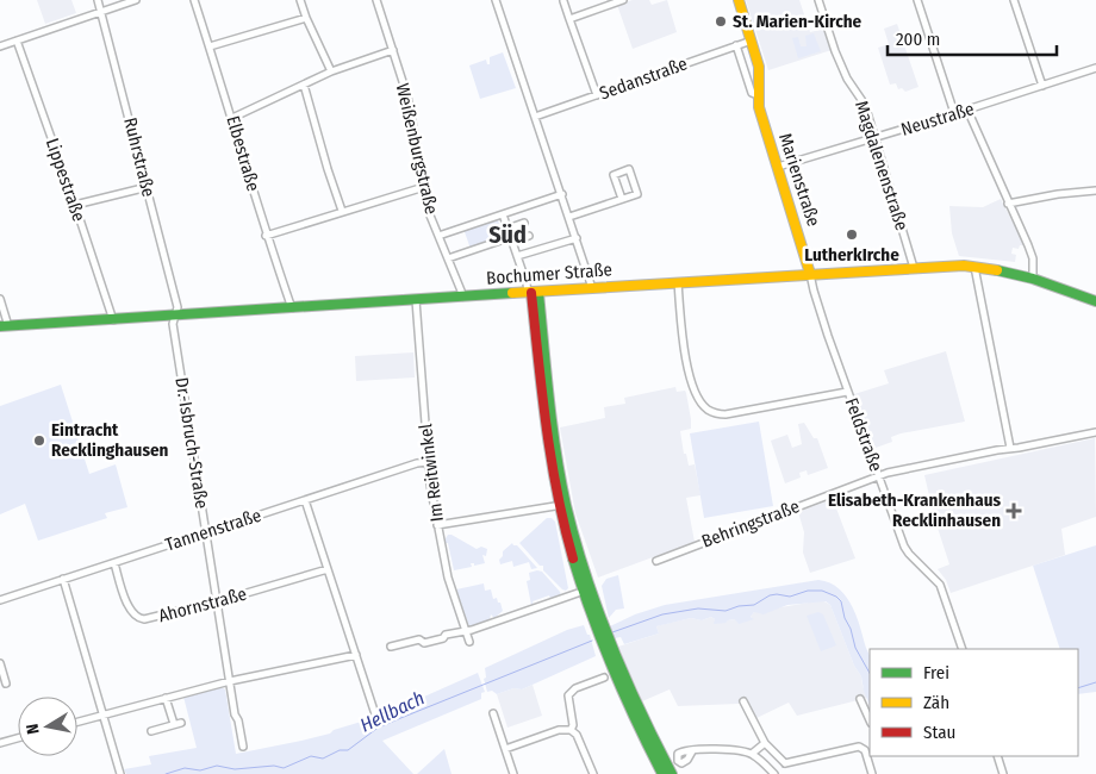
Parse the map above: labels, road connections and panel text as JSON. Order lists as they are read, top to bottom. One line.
{"streets":{"main road":["Marienstraße","Bochumer Straße"],"street":["Sedanstraße","Neustraße","Weißenburgstraße","Elbestraße","Ruhrstraße","Magdalenenstraße","Lippestraße","Feldstraße","Dr.-Isbruch-Straße","Im Reitwinkel","Behringstraße","Tannenstraße","Ahornstraße"]},"crossings":[["Sedanstraße","Marienstraße"],["Neustraße","Magdalenenstraße"],["Neustraße","Marienstraße"],["Weißenburgstraße","Bochumer Straße"],["Elbestraße","Bochumer Straße"],["Ruhrstraße","Bochumer Straße"],["Ruhrstraße","Dr.-Isbruch-Straße"],["Magdalenenstraße","Bochumer Straße"],["Lippestraße","Bochumer Straße"],["Marienstraße","Bochumer Straße"],["Marienstraße","Feldstraße"],["Bochumer Straße","Feldstraße"],["Bochumer Straße","Dr.-Isbruch-Straße"],["Bochumer Straße","Im Reitwinkel"],["Feldstraße","Behringstraße"],["Dr.-Isbruch-Straße","Tannenstraße"],["Dr.-Isbruch-Straße","Ahornstraße"],["Im Reitwinkel","Tannenstraße"],["Tannenstraße","Ahornstraße"]],"districts":["Süd"],"water":["Hellbach"],"places":{"other":["St. Marien-Kirche","LutherkIrche","Eintracht Recklinghausen"],"health":["Elisabeth-Krankenhaus Recklinhausen"]},"legend":["Frei","Zäh","Stau"],"scale_bar":"200 m","north":"left"}
